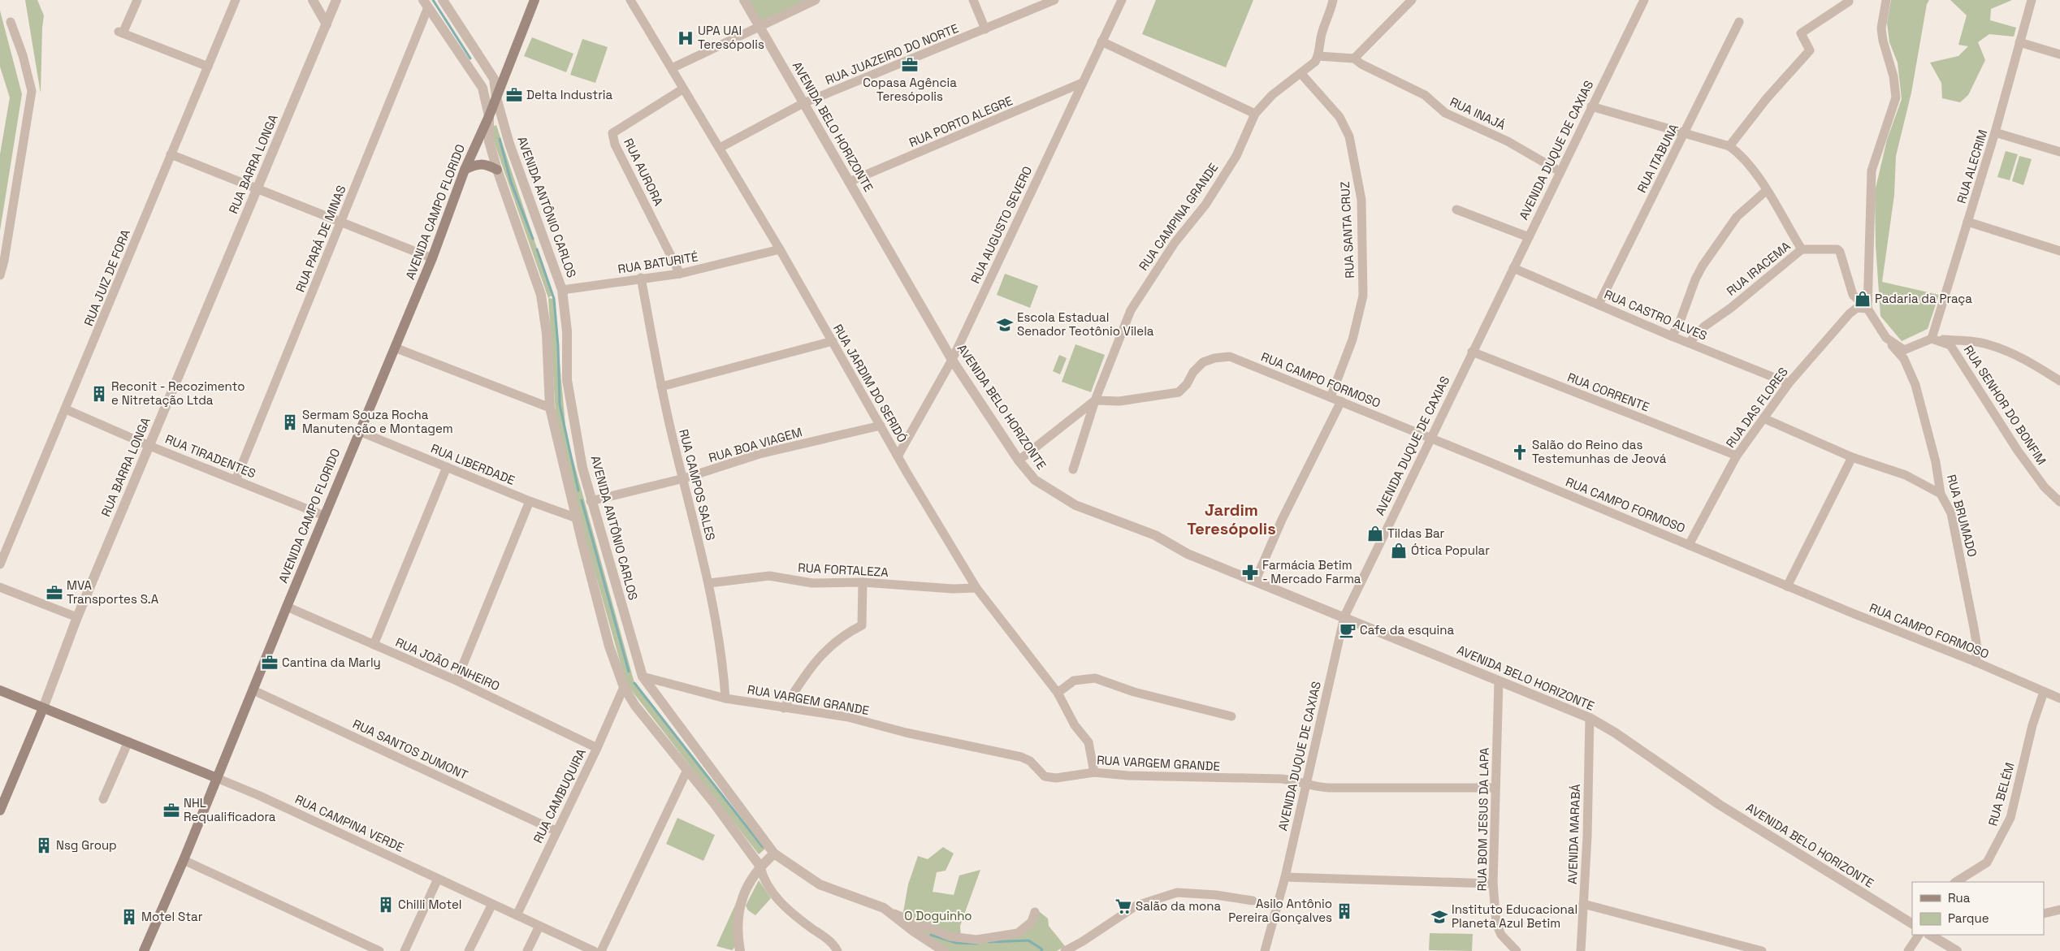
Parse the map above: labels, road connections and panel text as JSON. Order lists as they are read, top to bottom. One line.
{"streets":{"main road":["RUA BARRA LONGA","AVENIDA CAMPO FLORIDO","RUA CAMPINA VERDE"],"street":["RUA JUAZEIRO DO NORTE","RUA INAJÁ","RUA PORTO ALEGRE","AVENIDA BELO HORIZONTE","AVENIDA DUQUE DE CAXIAS","RUA ITABUNA","RUA ALECRIM","RUA AURORA","AVENIDA ANTÔNIO CARLOS","RUA CAMPINA GRANDE","RUA AUGUSTO SEVERO","RUA SANTA CRUZ","RUA PARÁ DE MINAS","RUA BATURITÉ","RUA IRACEMA","RUA JUIZ DE FORA","RUA CASTRO ALVES","RUA CAMPO FORMOSO","RUA JARDIM DO SERIDÓ","RUA CORRENTE","RUA SENHOR DO BONFIM","RUA DAS FLORES","RUA BOA VIAGEM","RUA TIRADENTES","RUA LIBERDADE","RUA CAMPOS SALES","RUA BRUMADO","RUA FORTALEZA","RUA JOÃO PINHEIRO","RUA VARGEM GRANDE","RUA SANTOS DUMONT","RUA BELÉM","RUA CAMBUQUIRA","RUA BOM JESUS DA LAPA","AVENIDA MARABÁ"]},"crossings":[["RUA JUAZEIRO DO NORTE","AVENIDA BELO HORIZONTE"],["RUA JUAZEIRO DO NORTE","RUA JARDIM DO SERIDÓ"],["RUA INAJÁ","AVENIDA DUQUE DE CAXIAS"],["RUA INAJÁ","RUA CAMPINA GRANDE"],["RUA PORTO ALEGRE","AVENIDA BELO HORIZONTE"],["RUA PORTO ALEGRE","RUA AUGUSTO SEVERO"],["AVENIDA BELO HORIZONTE","AVENIDA DUQUE DE CAXIAS"],["AVENIDA BELO HORIZONTE","RUA AUGUSTO SEVERO"],["AVENIDA BELO HORIZONTE","RUA BOM JESUS DA LAPA"],["AVENIDA BELO HORIZONTE","AVENIDA MARABÁ"],["AVENIDA DUQUE DE CAXIAS","RUA CASTRO ALVES"],["AVENIDA DUQUE DE CAXIAS","RUA CAMPO FORMOSO"],["AVENIDA DUQUE DE CAXIAS","RUA CORRENTE"],["AVENIDA DUQUE DE CAXIAS","RUA VARGEM GRANDE"],["RUA ITABUNA","RUA CASTRO ALVES"],["RUA BARRA LONGA","RUA TIRADENTES"],["RUA BARRA LONGA","RUA CAMPINA VERDE"],["RUA ALECRIM","RUA SENHOR DO BONFIM"],["RUA AURORA","RUA BATURITÉ"],["RUA AURORA","RUA JARDIM DO SERIDÓ"],["AVENIDA ANTÔNIO CARLOS","AVENIDA CAMPO FLORIDO"],["AVENIDA ANTÔNIO CARLOS","RUA BATURITÉ"],["AVENIDA ANTÔNIO CARLOS","RUA BOA VIAGEM"],["AVENIDA ANTÔNIO CARLOS","RUA VARGEM GRANDE"],["AVENIDA CAMPO FLORIDO","RUA TIRADENTES"],["AVENIDA CAMPO FLORIDO","RUA LIBERDADE"],["AVENIDA CAMPO FLORIDO","RUA JOÃO PINHEIRO"],["AVENIDA CAMPO FLORIDO","RUA SANTOS DUMONT"],["AVENIDA CAMPO FLORIDO","RUA CAMPINA VERDE"],["RUA CAMPINA GRANDE","RUA SANTA CRUZ"],["RUA CAMPINA GRANDE","RUA CAMPO FORMOSO"],["RUA AUGUSTO SEVERO","RUA JARDIM DO SERIDÓ"],["RUA SANTA CRUZ","RUA CAMPO FORMOSO"],["RUA PARÁ DE MINAS","RUA TIRADENTES"],["RUA BATURITÉ","RUA JARDIM DO SERIDÓ"],["RUA BATURITÉ","RUA CAMPOS SALES"],["RUA IRACEMA","RUA CASTRO ALVES"],["RUA IRACEMA","RUA DAS FLORES"],["RUA JUIZ DE FORA","RUA TIRADENTES"],["RUA CASTRO ALVES","RUA DAS FLORES"],["RUA CAMPO FORMOSO","RUA DAS FLORES"],["RUA CAMPO FORMOSO","RUA BRUMADO"],["RUA CAMPO FORMOSO","RUA BELÉM"],["RUA JARDIM DO SERIDÓ","RUA BOA VIAGEM"],["RUA JARDIM DO SERIDÓ","RUA FORTALEZA"],["RUA JARDIM DO SERIDÓ","RUA VARGEM GRANDE"],["RUA CORRENTE","RUA DAS FLORES"],["RUA BOA VIAGEM","RUA CAMPOS SALES"],["RUA CAMPOS SALES","RUA FORTALEZA"],["RUA CAMPOS SALES","RUA VARGEM GRANDE"],["RUA JOÃO PINHEIRO","RUA CAMBUQUIRA"],["RUA VARGEM GRANDE","RUA BOM JESUS DA LAPA"],["RUA SANTOS DUMONT","RUA CAMBUQUIRA"],["RUA CAMBUQUIRA","RUA CAMPINA VERDE"]],"districts":["Jardim Teresópolis"],"parks":["O Doguinho"],"places":{"hospital":["UPA UAI Teresópolis"],"office":["Copasa Agência Teresópolis","Delta Industria","MVA Transportes S.A","Cantina da Marly","NHL Requalificadora"],"shop":["Padaria da Praça","Tildas Bar","Ótica Popular"],"school or university":["Escola Estadual Senador Teotônio Vilela","Instituto Educacional Planeta Azul Betim"],"building":["Reconit - Recozimento e Nitretação Ltda","Sermam Souza Rocha Manutenção e Montagem","Nsg Group","Chilli Motel","Asilo Antônio Pereira Gonçalves","Motel Star"],"church":["Salão do Reino das Testemunhas de Jeová"],"pharmacy":["Farmácia Betim - Mercado Farma"],"cafe":["Cafe da esquina"],"supermarket":["Salão da mona"]},"legend":["Rua","Parque"]}
